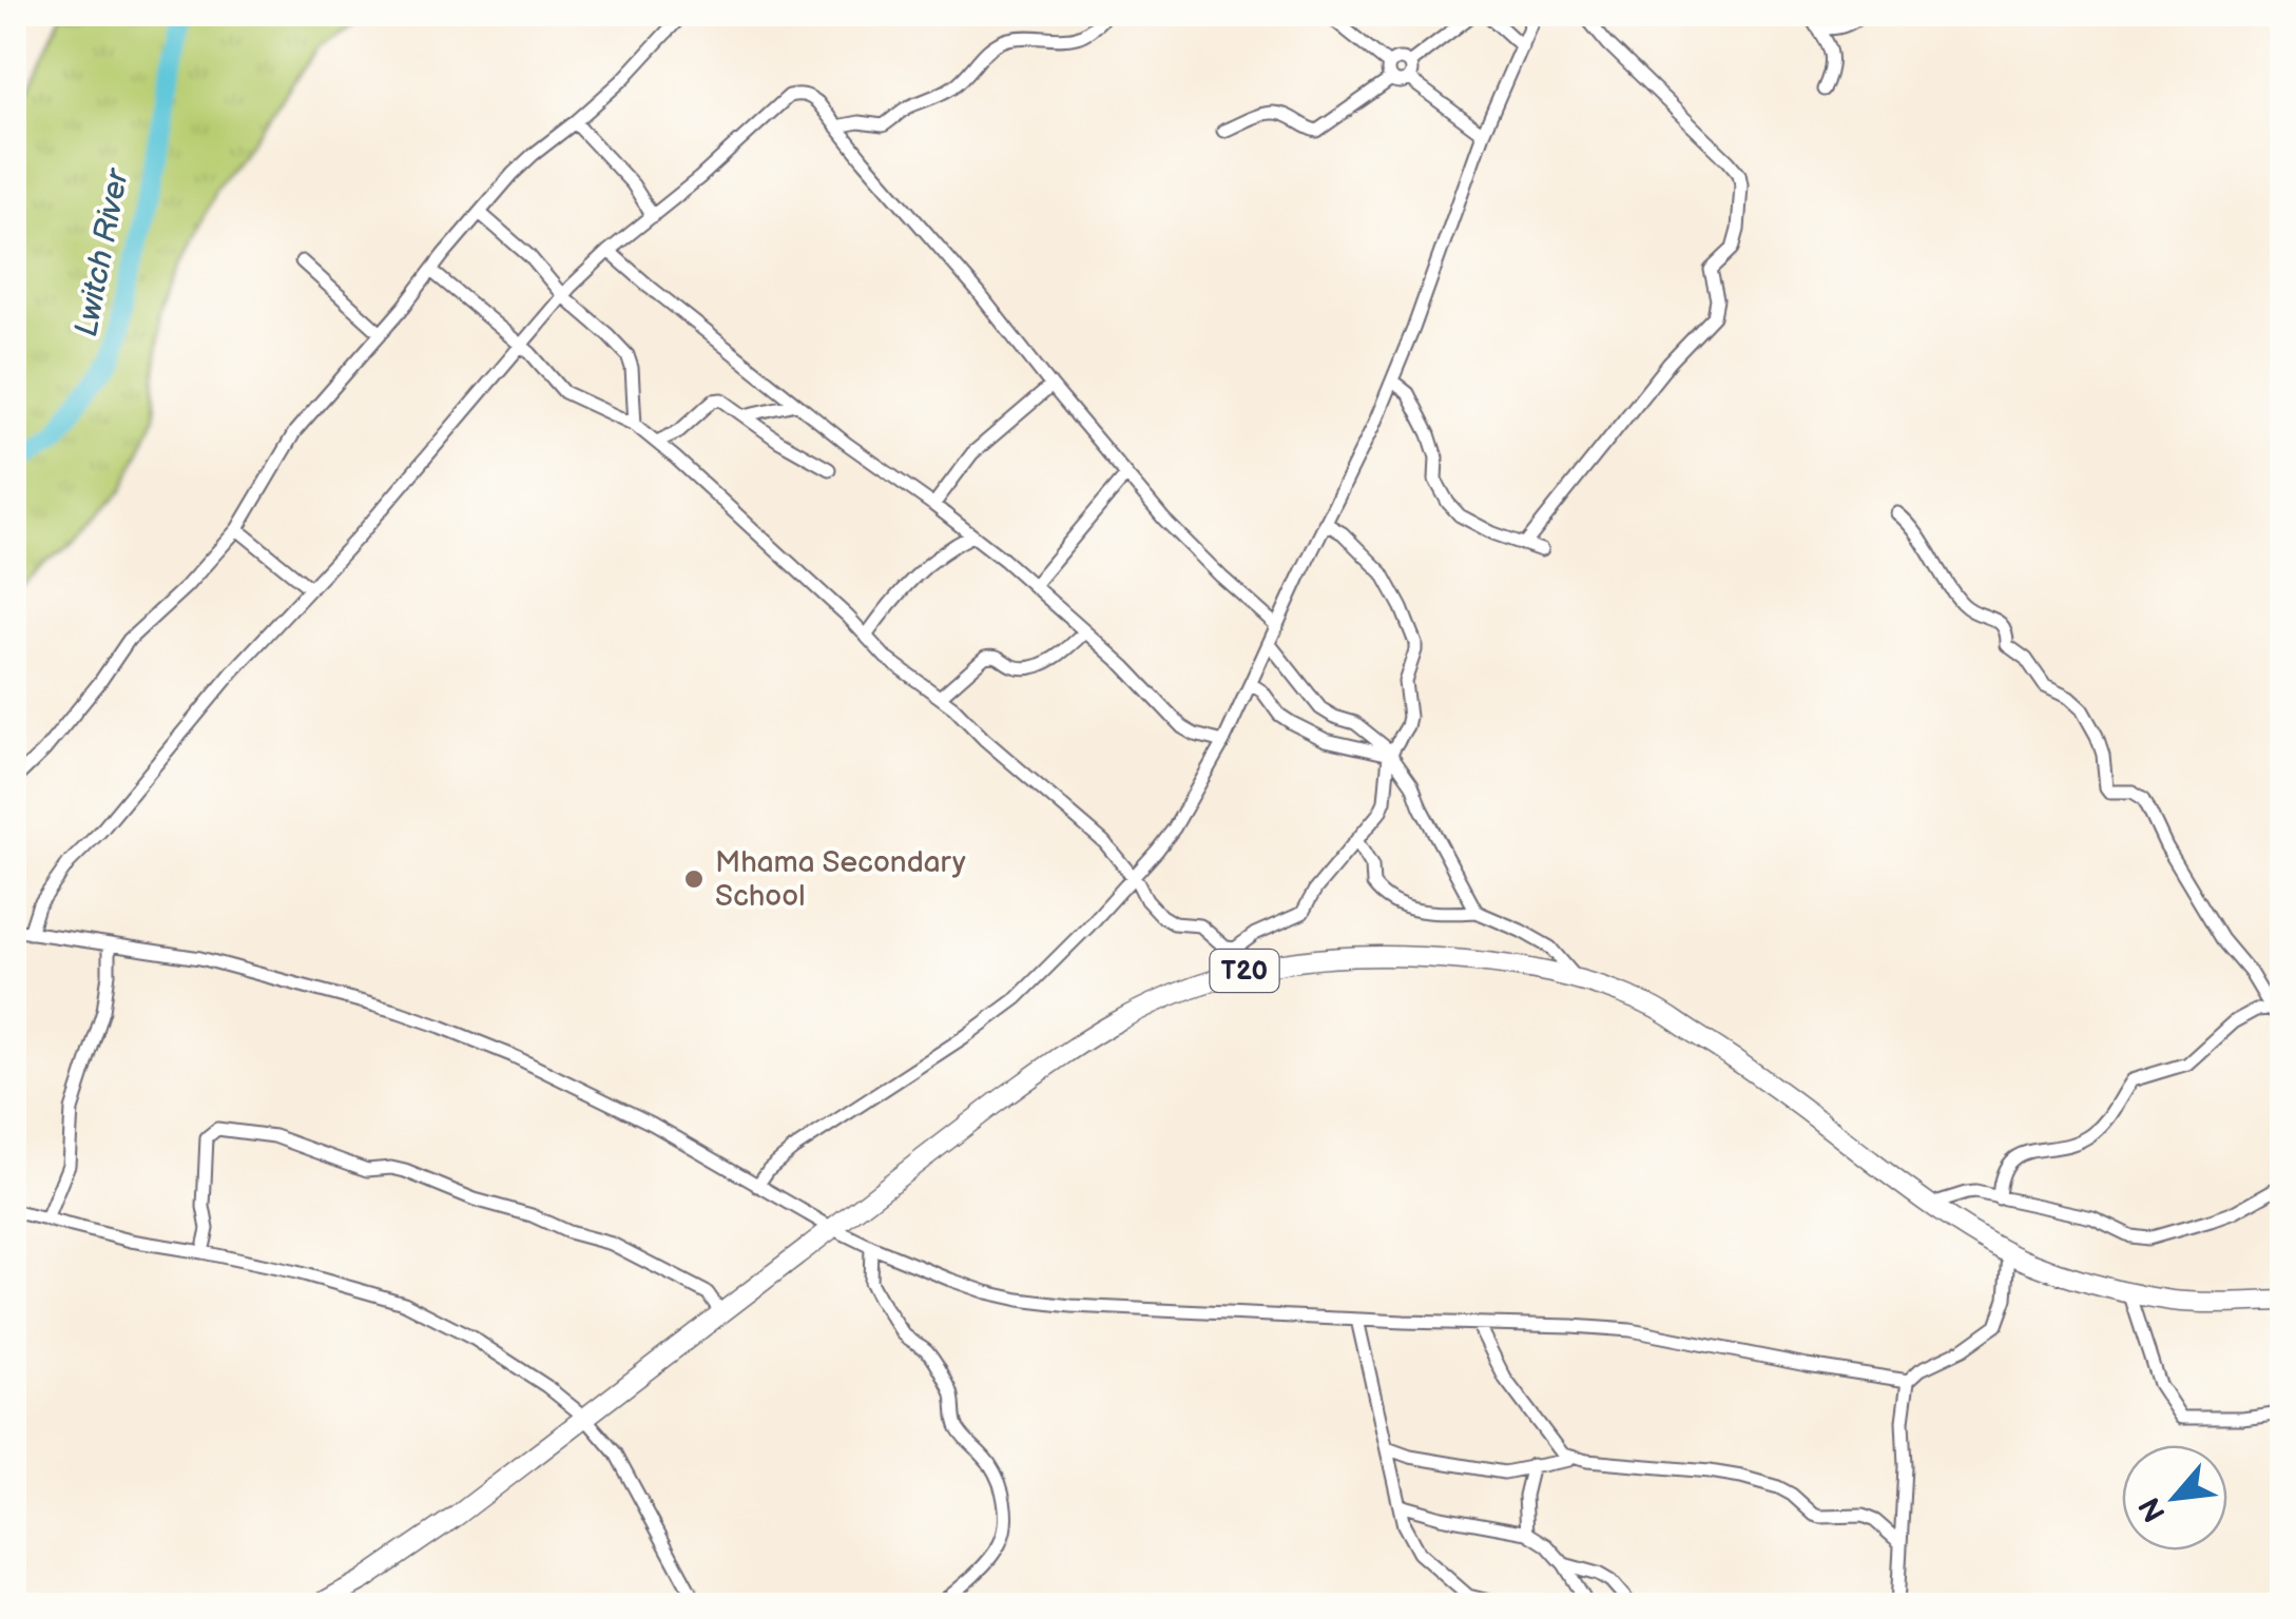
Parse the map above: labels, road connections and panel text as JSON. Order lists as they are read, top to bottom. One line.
{"streets":{"main road":["T20"]},"water":["Lwitch River"],"places":["Mhama Secondary School"],"north":"bottom left"}
